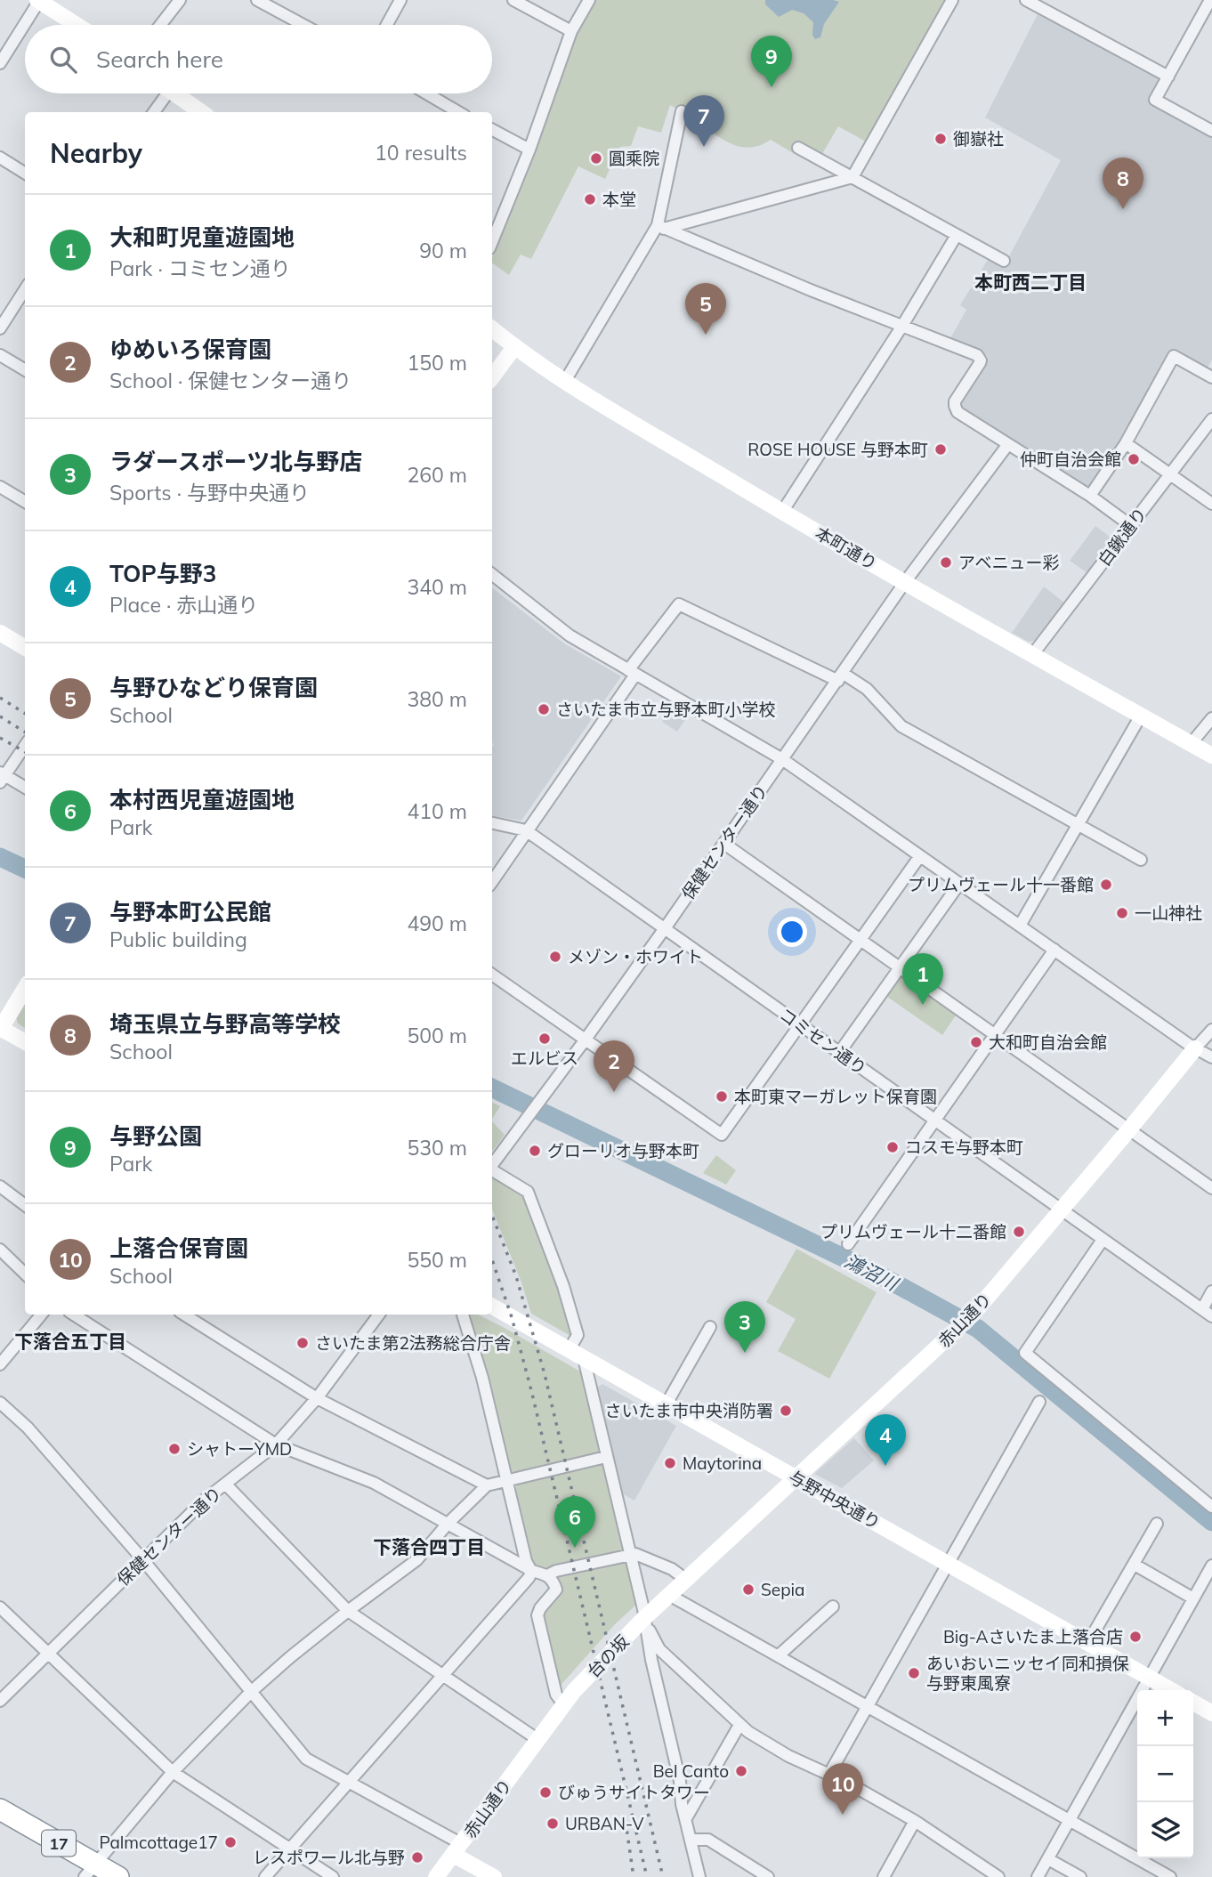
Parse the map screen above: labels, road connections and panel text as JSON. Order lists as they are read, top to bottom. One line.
{"streets":{"highway":["17"],"street":["白鍬通り","本町通り","保健センター通り","コミセン通り","赤山通り","与野中央通り","台の坂"]},"crossings":[["白鍬通り","本町通り"],["本町通り","保健センター通り"],["保健センター通り","コミセン通り"],["コミセン通り","赤山通り"],["赤山通り","与野中央通り"],["赤山通り","台の坂"]],"districts":["本町西二丁目","下落合五丁目","下落合四丁目"],"water":["鴻沼川"],"places":["御嶽社","圓乘院","本堂","ROSE HOUSE 与野本町","仲町自治会館","アベニュー彩","さいたま市立与野本町小学校","プリムヴェール十一番館","一山神社","メゾン・ホワイト","エルビス","大和町自治会館","本町東マーガレット保育園","コスモ与野本町","グローリオ与野本町","プリムヴェール十二番館","さいたま第2法務総合庁舎","さいたま市中央消防署","シャトーYMD","Maytorina","Sepia","Big-Aさいたま上落合店","あいおいニッセイ同和損保 与野東風寮","Bel Canto","びゅうサイトタワー","URBAN-V","Palmcottage17","レスポワール北与野"],"page":{"search":"Search here","pins":["9","7","8","5","1","2","3","4","6","10"],"heading":["Nearby","10 results"],"list":[{"mark":"1","name":"大和町児童遊園地","note":"Park · コミセン通り","value":"90 m"},{"mark":"2","name":"ゆめいろ保育園","note":"School · 保健センター通り","value":"150 m"},{"mark":"3","name":"ラダースポーツ北与野店","note":"Sports · 与野中央通り","value":"260 m"},{"mark":"4","name":"TOP与野3","note":"Place · 赤山通り","value":"340 m"},{"mark":"5","name":"与野ひなどり保育園","note":"School","value":"380 m"},{"mark":"6","name":"本村西児童遊園地","note":"Park","value":"410 m"},{"mark":"7","name":"与野本町公民館","note":"Public building","value":"490 m"},{"mark":"8","name":"埼玉県立与野高等学校","note":"School","value":"500 m"},{"mark":"9","name":"与野公園","note":"Park","value":"530 m"},{"mark":"10","name":"上落合保育園","note":"School","value":"550 m"}],"map_buttons":["+","−"]}}
